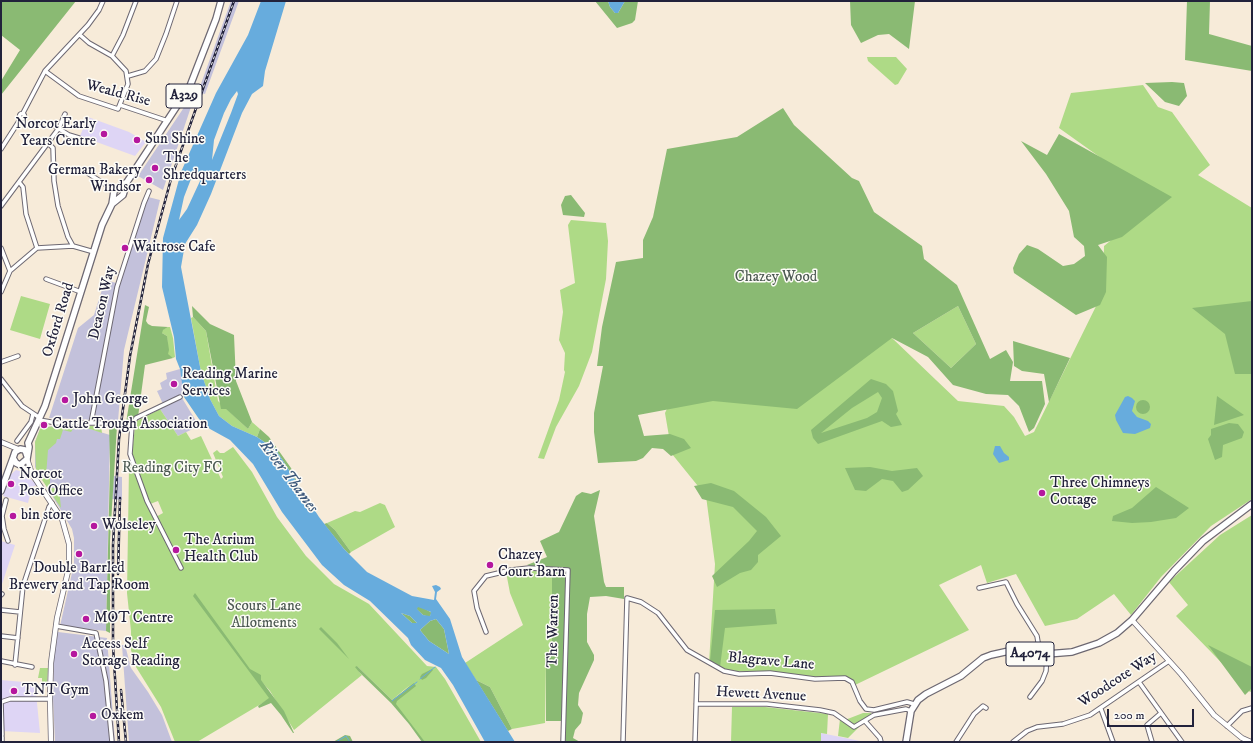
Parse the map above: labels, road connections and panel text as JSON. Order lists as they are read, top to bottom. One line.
{"streets":{"main road":["A329","Oxford Road","A4074"],"street":["Weald Rise","Deacon Way","The Warren","Blagrave Lane","Woodcote Way","Hewett Avenue"]},"crossings":[["Weald Rise","A329"],["A329","Oxford Road"]],"water":["River Thames"],"parks":["Chazey Wood","Reading City FC","Scours Lane Allotments"],"places":["Norcot Early Years Centre","Sun Shine","The Shredquarters","German Bakery Windsor","Waitrose Cafe","Reading Marine Services","John George","Cattle Trough Association","Norcot Post Office","Three Chimneys Cottage","bin store","Wolseley","The Atrium Health Club","Double Barrled Brewery and Tap Room","Chazey Court Barn","MOT Centre","Access Self Storage Reading","TNT Gym","Oxkem"],"scale_bar":"200 m"}
